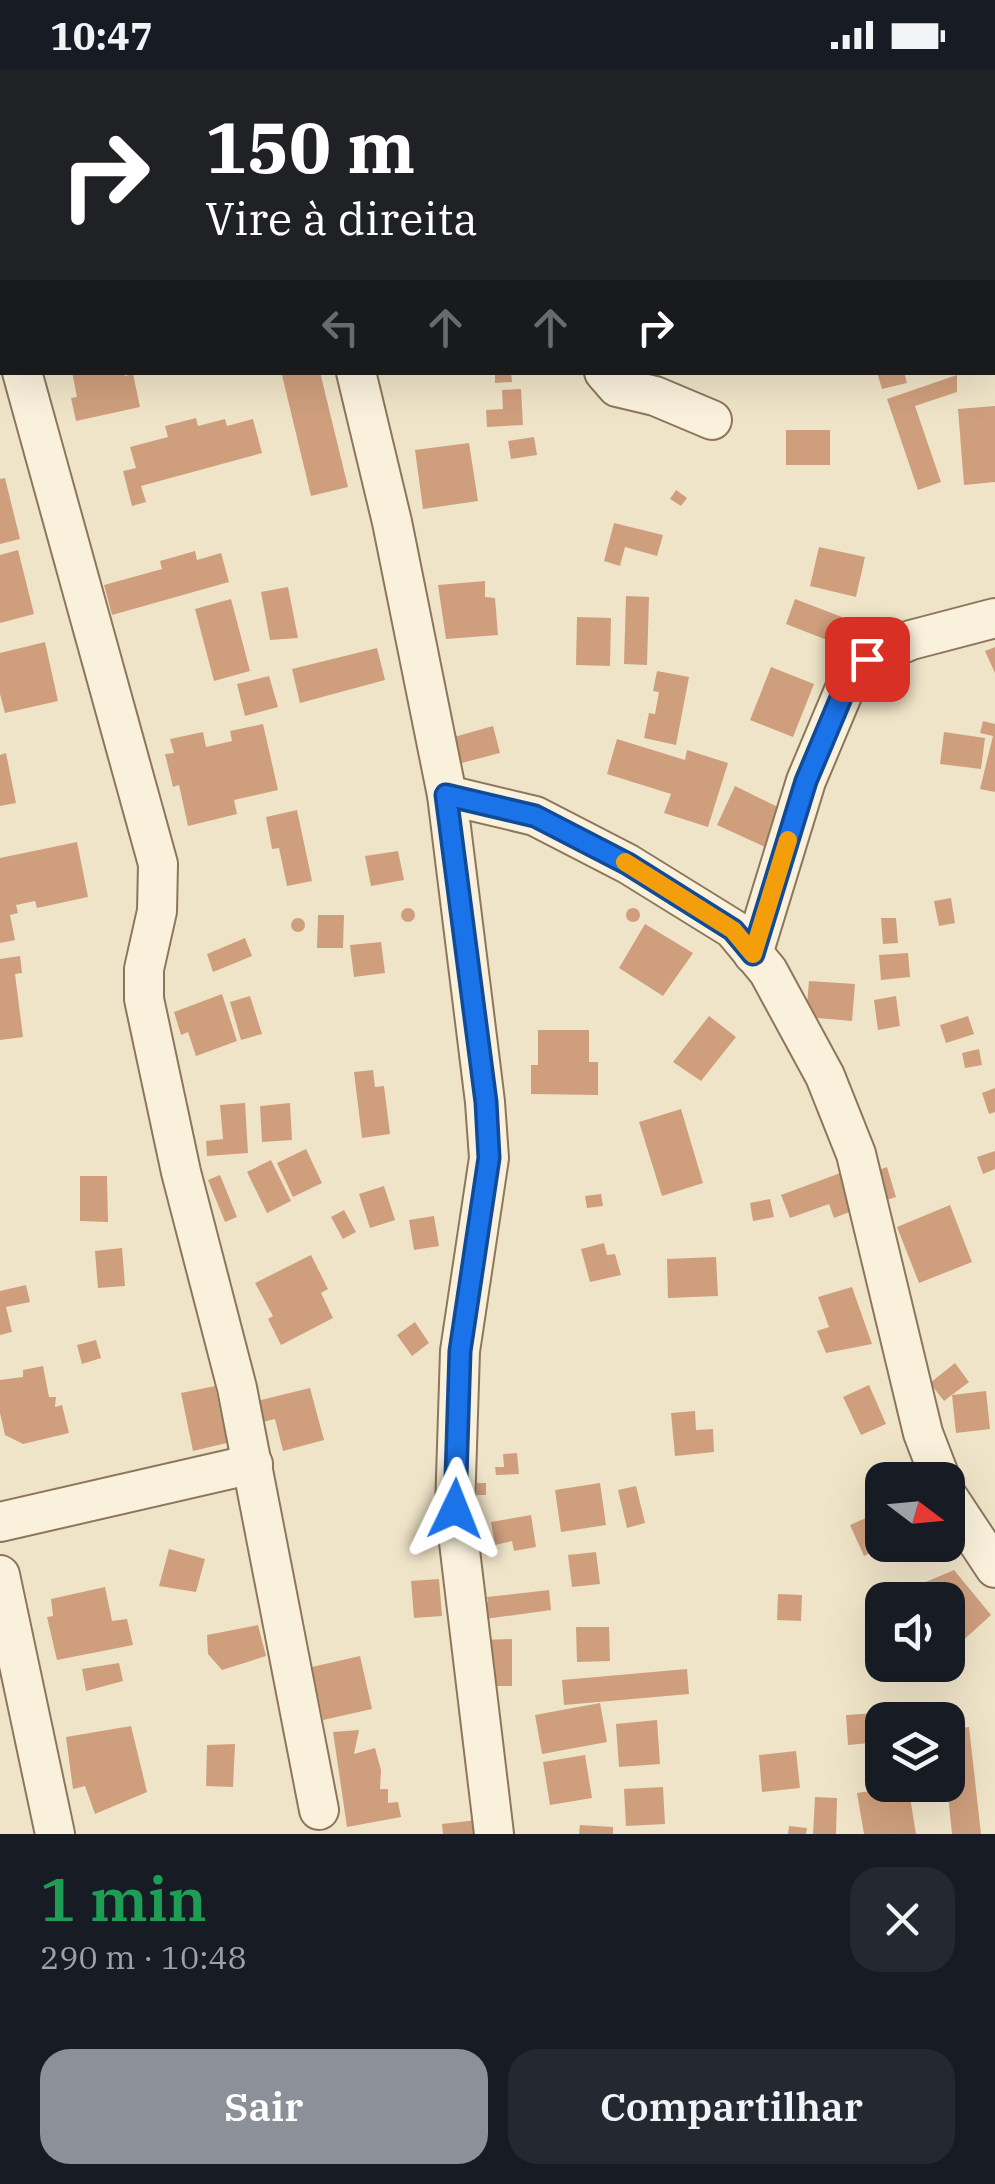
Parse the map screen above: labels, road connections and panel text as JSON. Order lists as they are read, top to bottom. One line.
{"north":"right","page":{"status":"10:47","turn":["150 m","Vire à direita"],"heading":["1 min","290 m · 10:48"],"buttons":["Sair","Compartilhar"]}}
